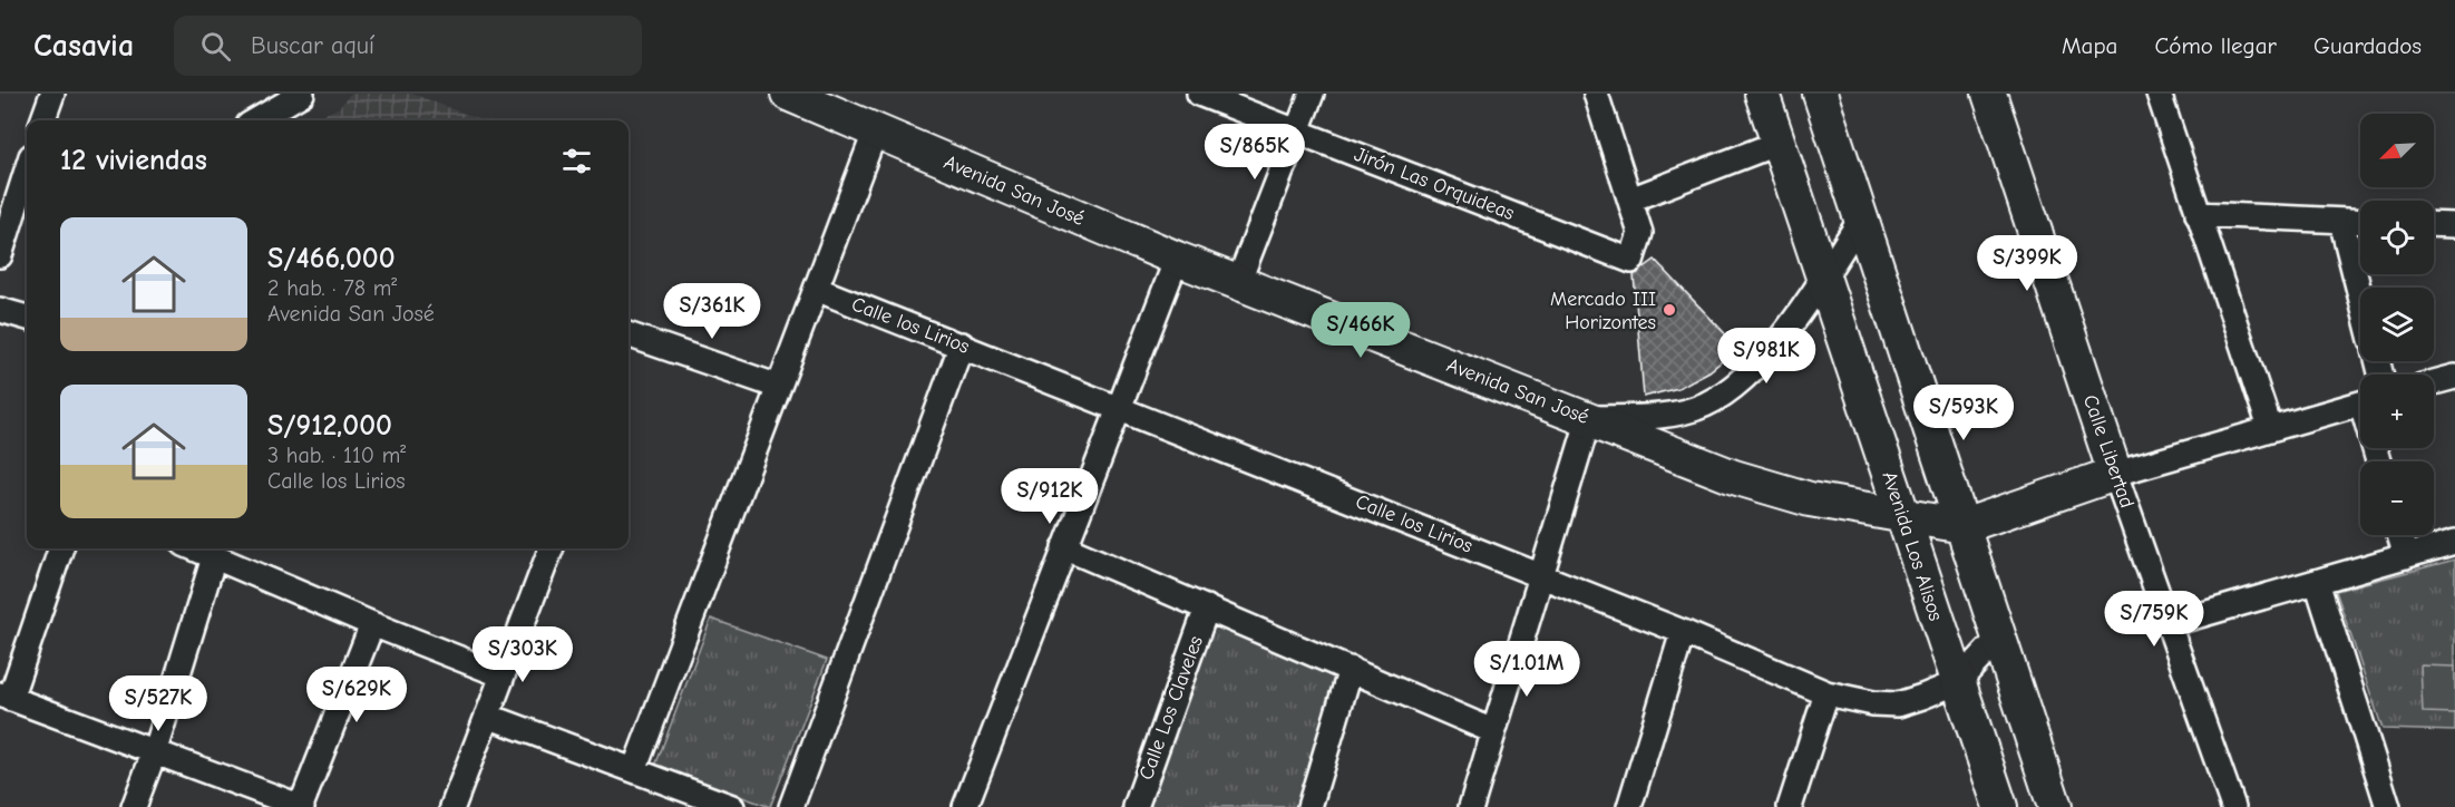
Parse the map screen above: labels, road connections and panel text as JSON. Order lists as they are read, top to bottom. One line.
{"streets":{"street":["Jirón Las Orquideas","Avenida San José","Calle los Lirios","Calle Libertad","Avenida Los Alisos","Calle Los Claveles"]},"crossings":[["Avenida San José","Avenida Los Alisos"],["Calle los Lirios","Avenida Los Alisos"]],"places":["Mercado III Horizontes"],"north":"bottom left","page":{"header":"Casavia","search":"Buscar aquí","nav":["Mapa","Cómo llegar","Guardados"],"map_buttons":["+","−"],"heading":"12 viviendas","price":["S/865K","S/399K","S/361K","S/466K","S/981K","S/593K","S/912K","S/759K","S/303K","S/1.01M","S/629K","S/527K"],"list":[{"name":"S/466,000","note":"2 hab. · 78 m² · Avenida San José"},{"name":"S/912,000","note":"3 hab. · 110 m² · Calle los Lirios"}]}}
